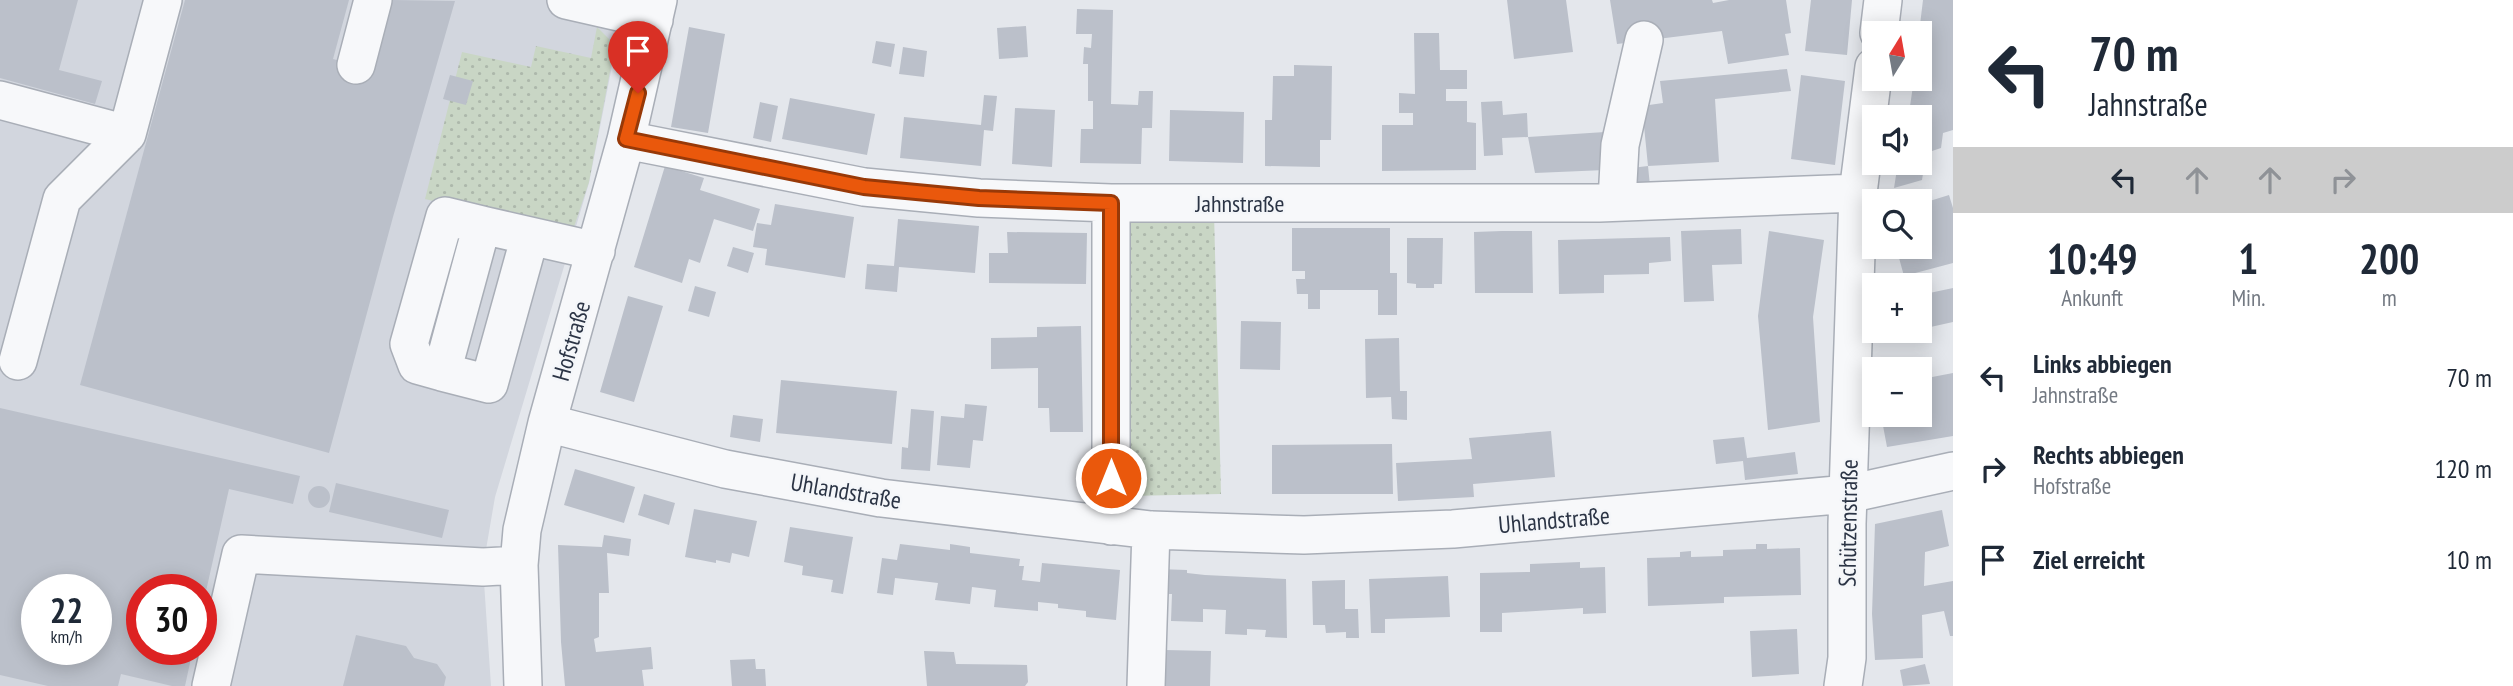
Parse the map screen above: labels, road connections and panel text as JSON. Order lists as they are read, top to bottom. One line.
{"streets":{"street":["Jahnstraße","Hofstraße","Uhlandstraße","Schützenstraße"]},"crossings":[["Jahnstraße","Hofstraße"],["Jahnstraße","Schützenstraße"],["Hofstraße","Uhlandstraße"],["Uhlandstraße","Schützenstraße"]],"north":"top","page":{"turn":["70 m","Jahnstraße"],"map_buttons":["+","−"],"eta":["10:49","Ankunft","1","Min.","200","m"],"list":[{"name":"Links abbiegen","note":"Jahnstraße","value":"70 m"},{"name":"Rechts abbiegen","note":"Hofstraße","value":"120 m"},{"name":"Ziel erreicht","value":"10 m"}],"speed":"22 km/h","limit":"30"}}
